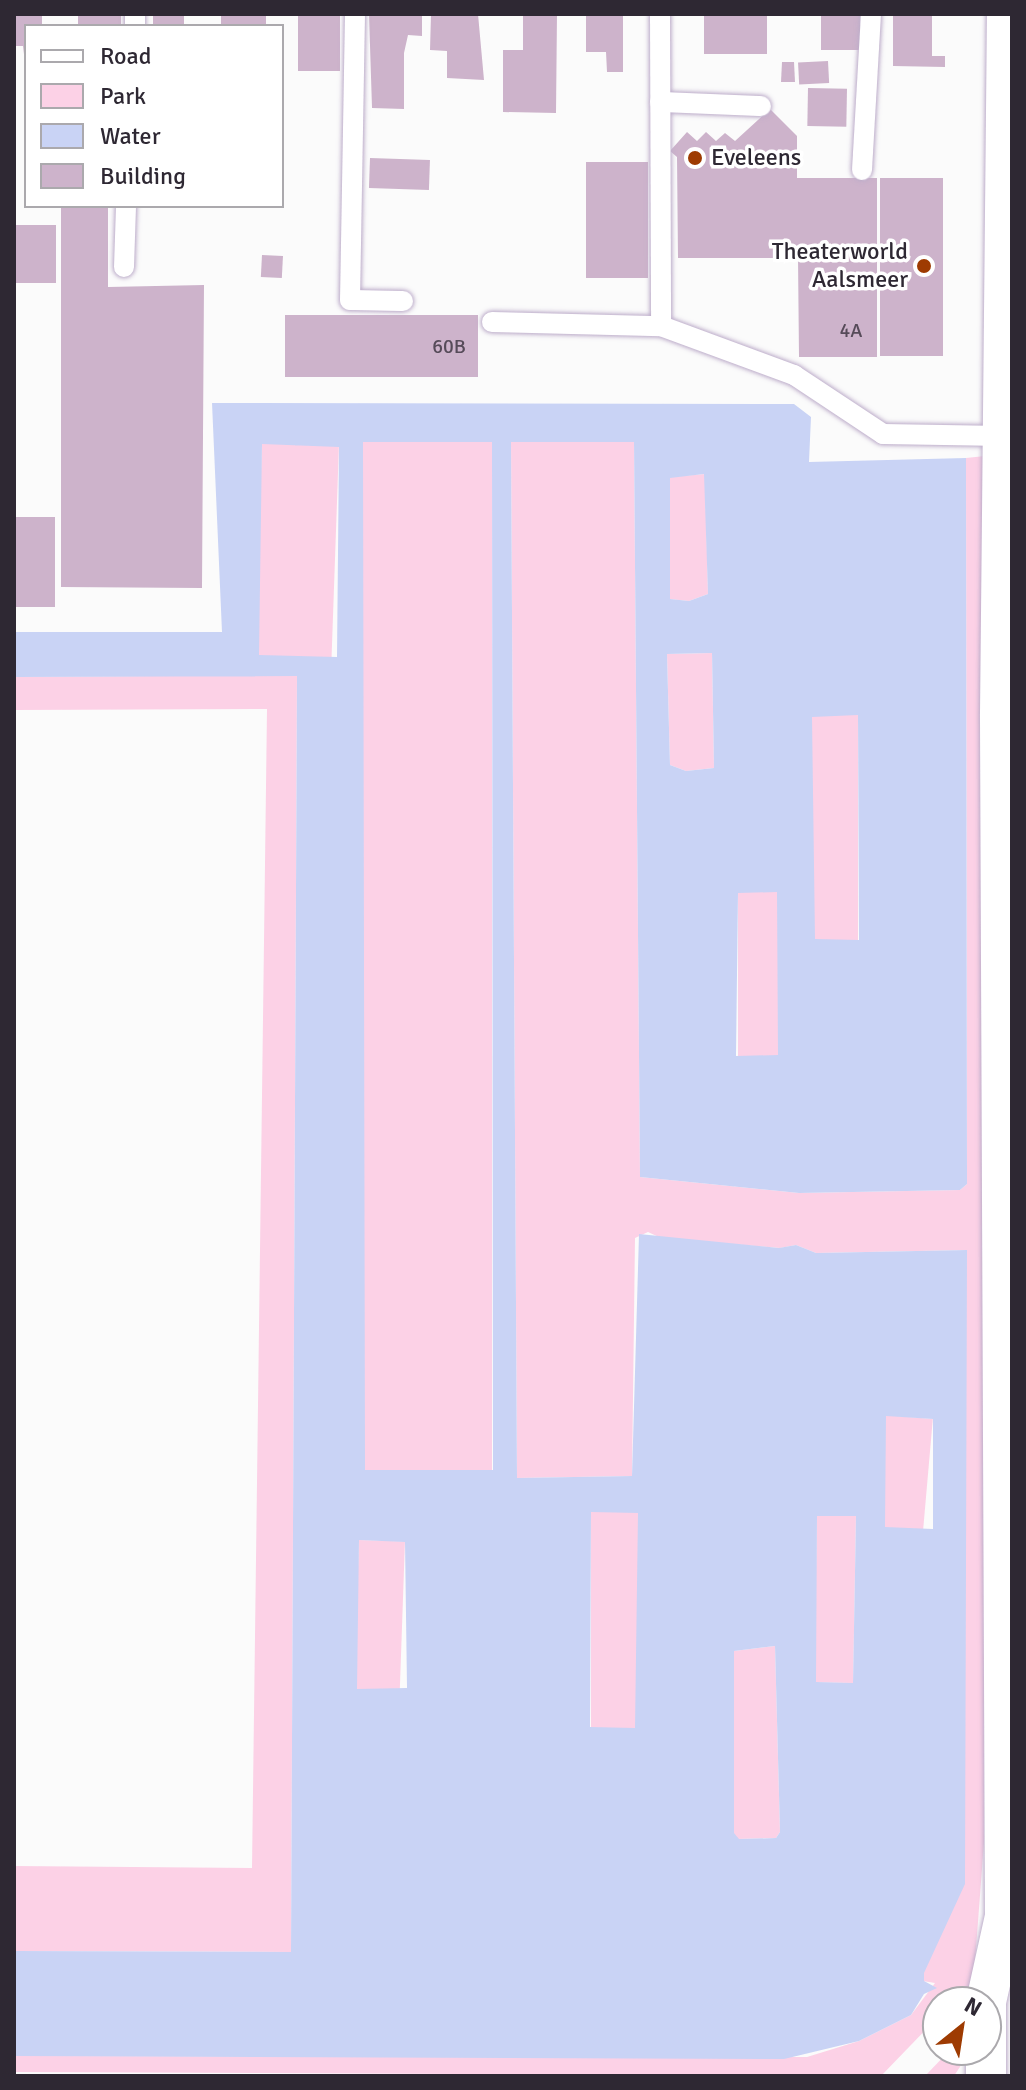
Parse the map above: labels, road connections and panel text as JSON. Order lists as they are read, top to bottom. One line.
{"places":["Eveleens","Theaterworld Aalsmeer"],"house_numbers":["4A","60B"],"legend":["Road","Park","Water","Building"],"north":"top right"}
